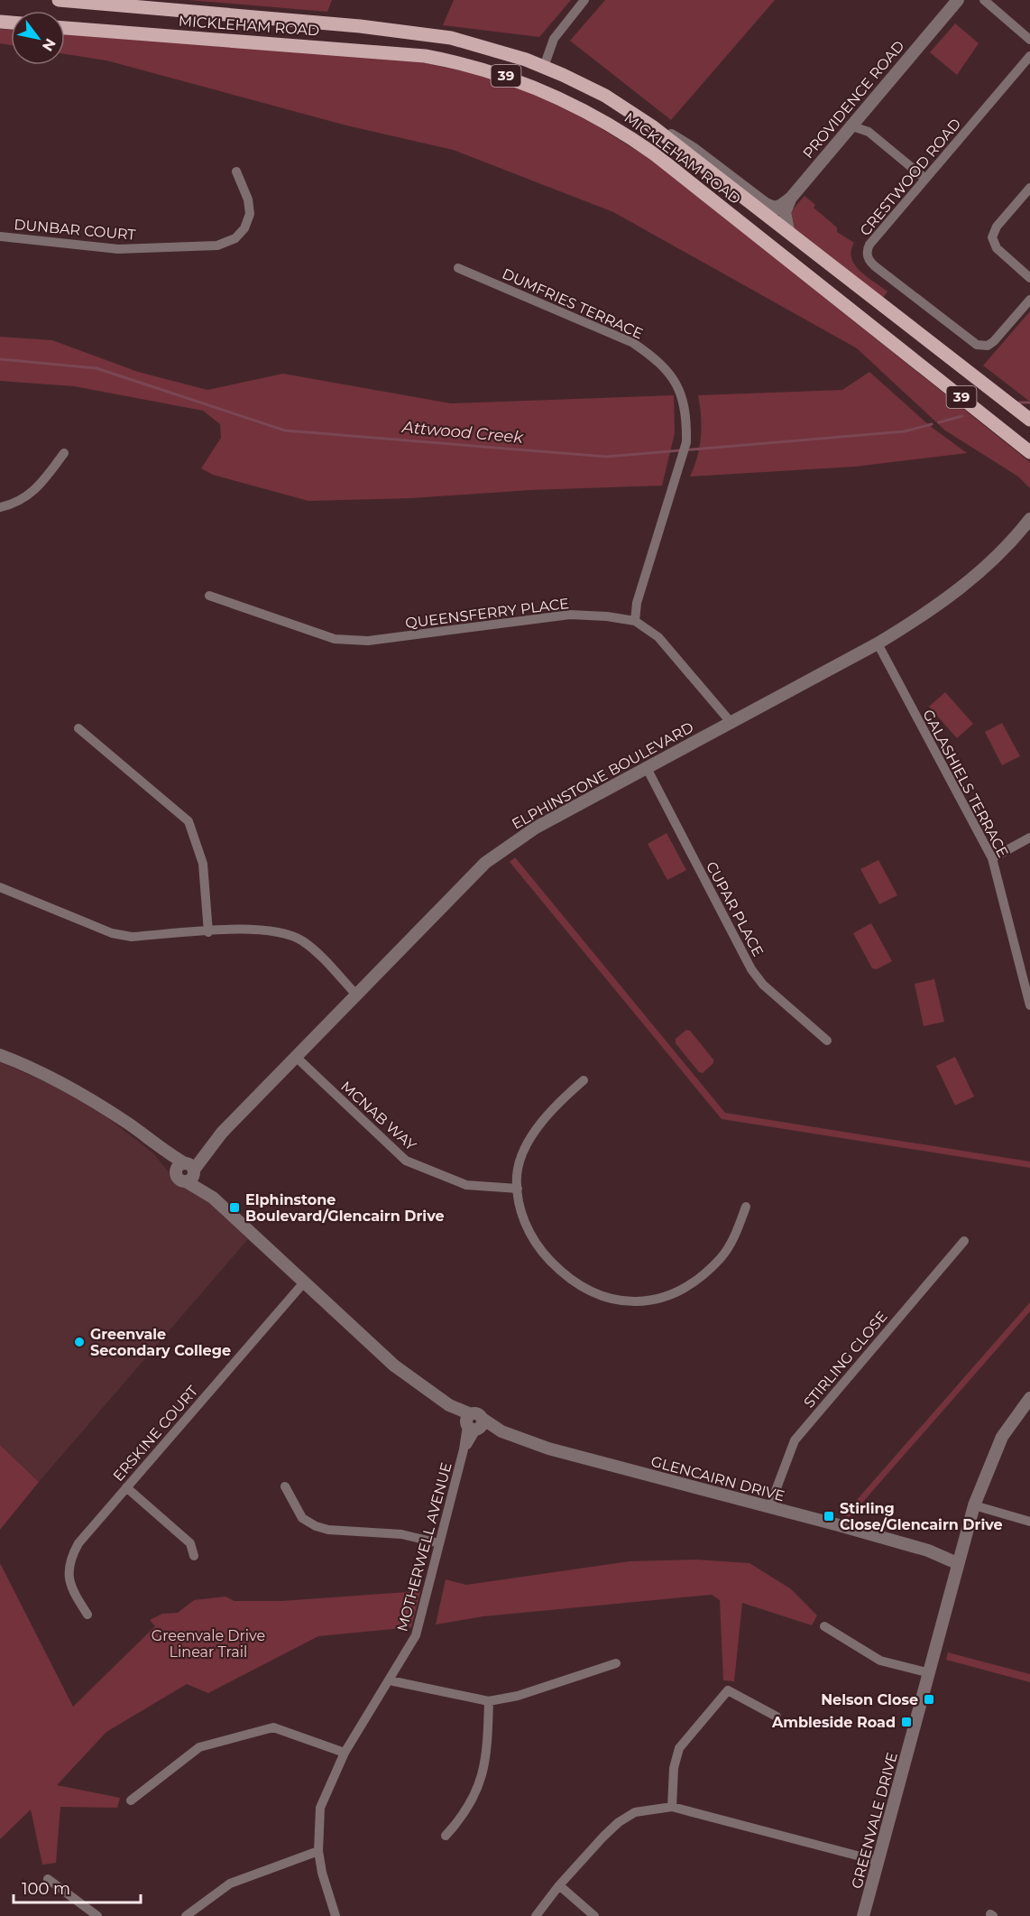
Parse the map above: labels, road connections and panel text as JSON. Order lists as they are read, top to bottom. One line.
{"streets":{"main road":["MICKLEHAM ROAD","39"],"street":["PROVIDENCE ROAD","CRESTWOOD ROAD","DUNBAR COURT","DUMFRIES TERRACE","QUEENSFERRY PLACE","ELPHINSTONE BOULEVARD","GALASHIELS TERRACE","CUPAR PLACE","MCNAB WAY","STIRLING CLOSE","ERSKINE COURT","GLENCAIRN DRIVE","MOTHERWELL AVENUE","GREENVALE DRIVE"]},"crossings":[["MICKLEHAM ROAD","PROVIDENCE ROAD"],["DUMFRIES TERRACE","QUEENSFERRY PLACE"],["QUEENSFERRY PLACE","ELPHINSTONE BOULEVARD"],["ELPHINSTONE BOULEVARD","GALASHIELS TERRACE"],["ELPHINSTONE BOULEVARD","CUPAR PLACE"],["ELPHINSTONE BOULEVARD","MCNAB WAY"],["ELPHINSTONE BOULEVARD","GLENCAIRN DRIVE"],["STIRLING CLOSE","GLENCAIRN DRIVE"],["ERSKINE COURT","GLENCAIRN DRIVE"],["GLENCAIRN DRIVE","MOTHERWELL AVENUE"],["GLENCAIRN DRIVE","GREENVALE DRIVE"]],"water":["Attwood Creek"],"parks":["Greenvale Drive Linear Trail"],"places":{"transit":["Elphinstone Boulevard/Glencairn Drive","Stirling Close/Glencairn Drive","Nelson Close","Ambleside Road"],"other":["Greenvale Secondary College"]},"scale_bar":"100 m","north":"bottom right"}
